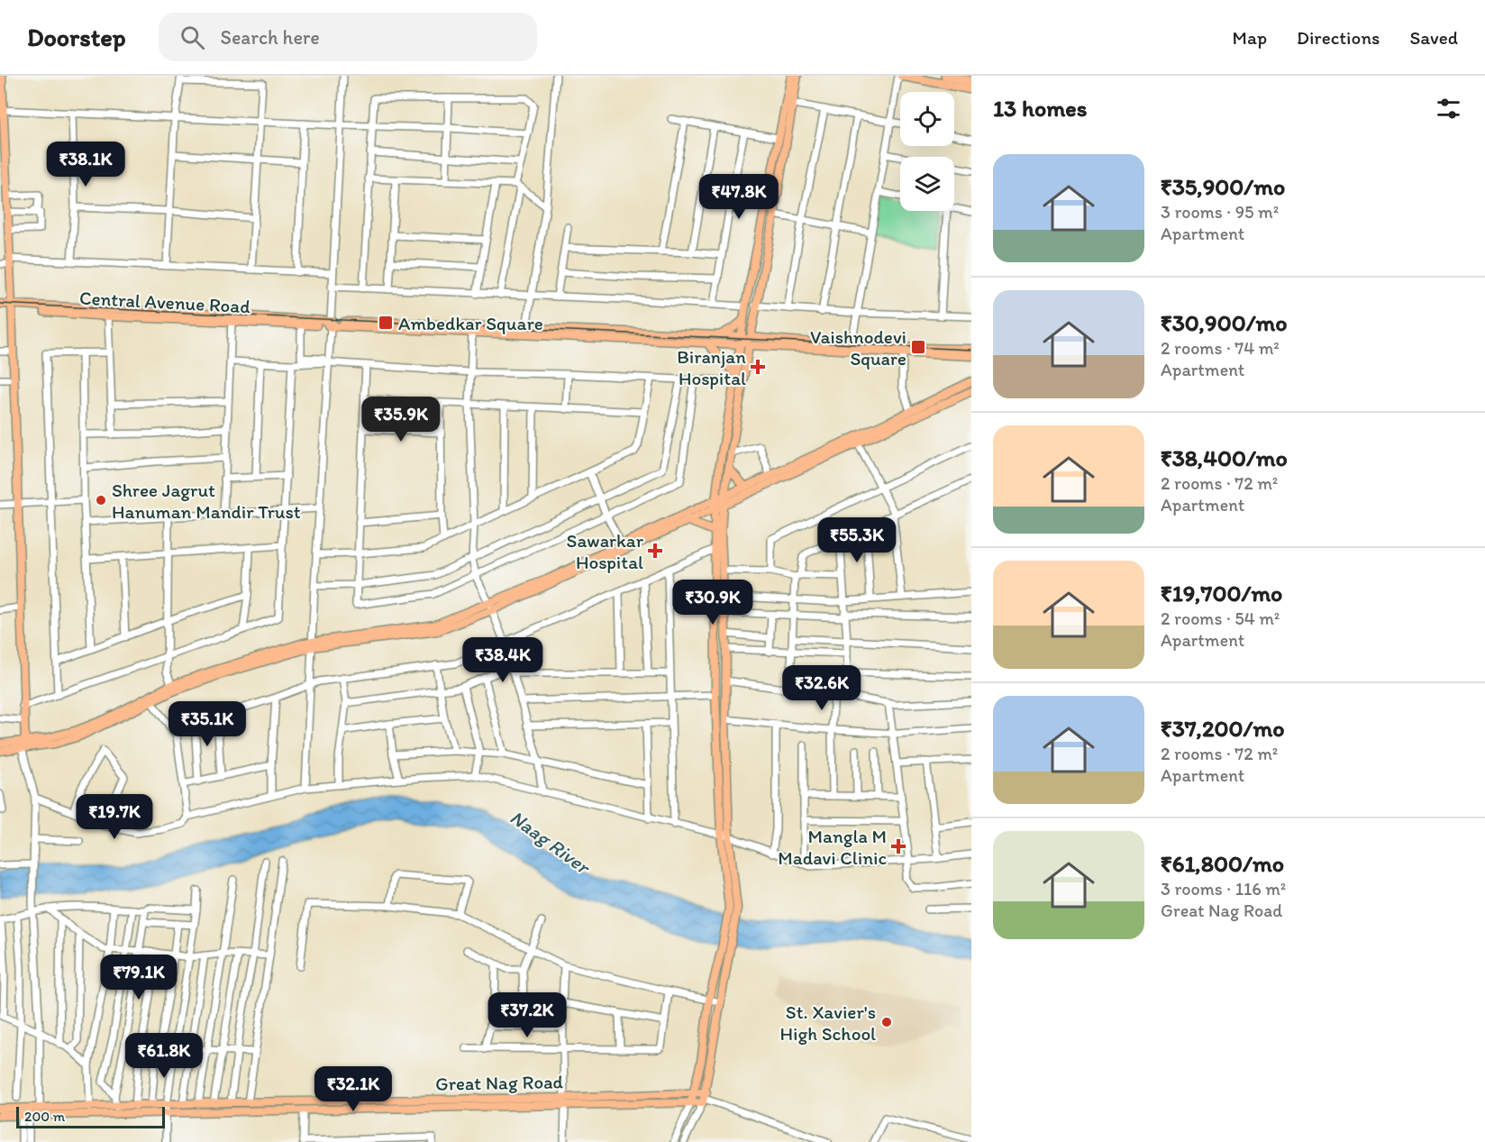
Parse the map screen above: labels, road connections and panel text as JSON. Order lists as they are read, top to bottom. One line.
{"streets":{"main road":["Central Avenue Road","Great Nag Road"]},"water":["Naag River"],"places":{"transit":["Ambedkar Square","Vaishnodevi Square"],"health":["Biranjan Hospital","Sawarkar Hospital","Mangla M Madavi Clinic"],"other":["Shree Jagrut Hanuman Mandir Trust","St. Xavier's High School"]},"scale_bar":"200 m","page":{"header":"Doorstep","search":"Search here","nav":["Map","Directions","Saved"],"heading":"13 homes","list":[{"name":"₹35,900/mo","note":"3 rooms · 95 m² · Apartment"},{"name":"₹30,900/mo","note":"2 rooms · 74 m² · Apartment"},{"name":"₹38,400/mo","note":"2 rooms · 72 m² · Apartment"},{"name":"₹19,700/mo","note":"2 rooms · 54 m² · Apartment"},{"name":"₹37,200/mo","note":"2 rooms · 72 m² · Apartment"},{"name":"₹61,800/mo","note":"3 rooms · 116 m² · Great Nag Road"}],"price":["₹38.1K","₹47.8K","₹35.9K","₹55.3K","₹30.9K","₹38.4K","₹32.6K","₹35.1K","₹19.7K","₹79.1K","₹37.2K","₹61.8K","₹32.1K"],"scale":"200 m"}}
